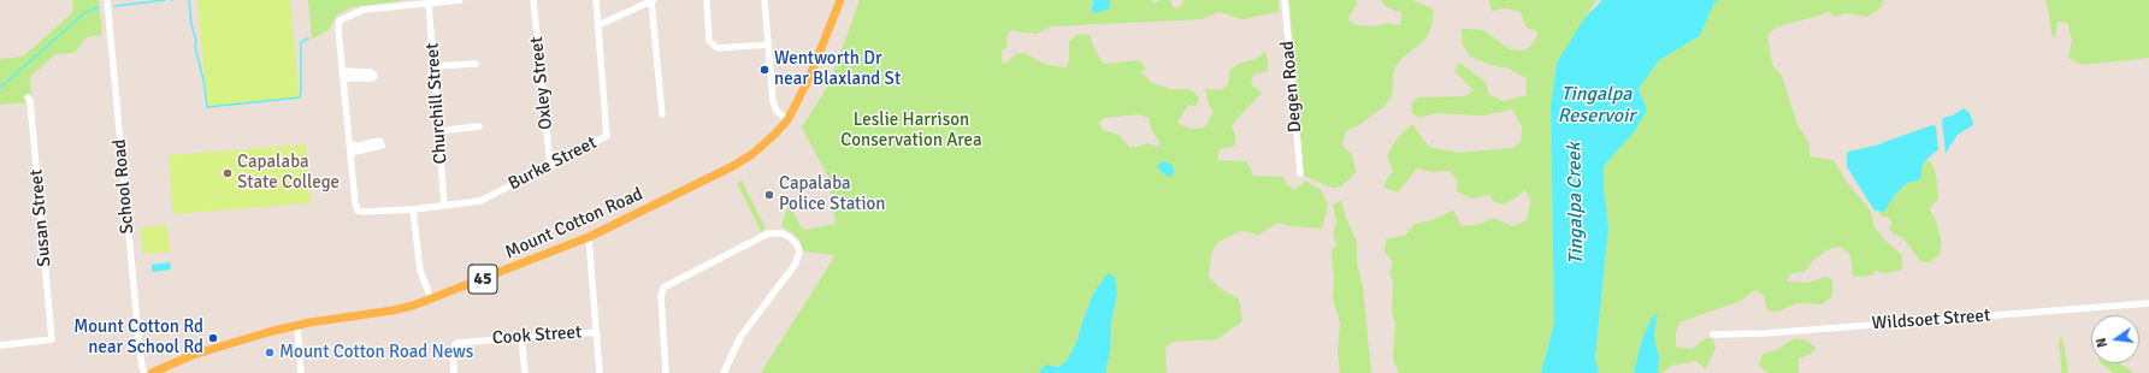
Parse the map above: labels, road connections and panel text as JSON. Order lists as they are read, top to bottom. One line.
{"streets":{"main road":["Mount Cotton Road","45"],"street":["Oxley Street","Degen Road","Churchill Street","Burke Street","School Road","Susan Street","Wildsoet Street","Cook Street"]},"crossings":[["Oxley Street","Burke Street"],["Churchill Street","Burke Street"]],"water":["Tingalpa Reservoir","Tingalpa Creek"],"parks":["Leslie Harrison Conservation Area"],"places":["Wentworth Dr near Blaxland St","Capalaba State College","Capalaba Police Station","Mount Cotton Rd near School Rd","Mount Cotton Road News"],"north":"left"}
